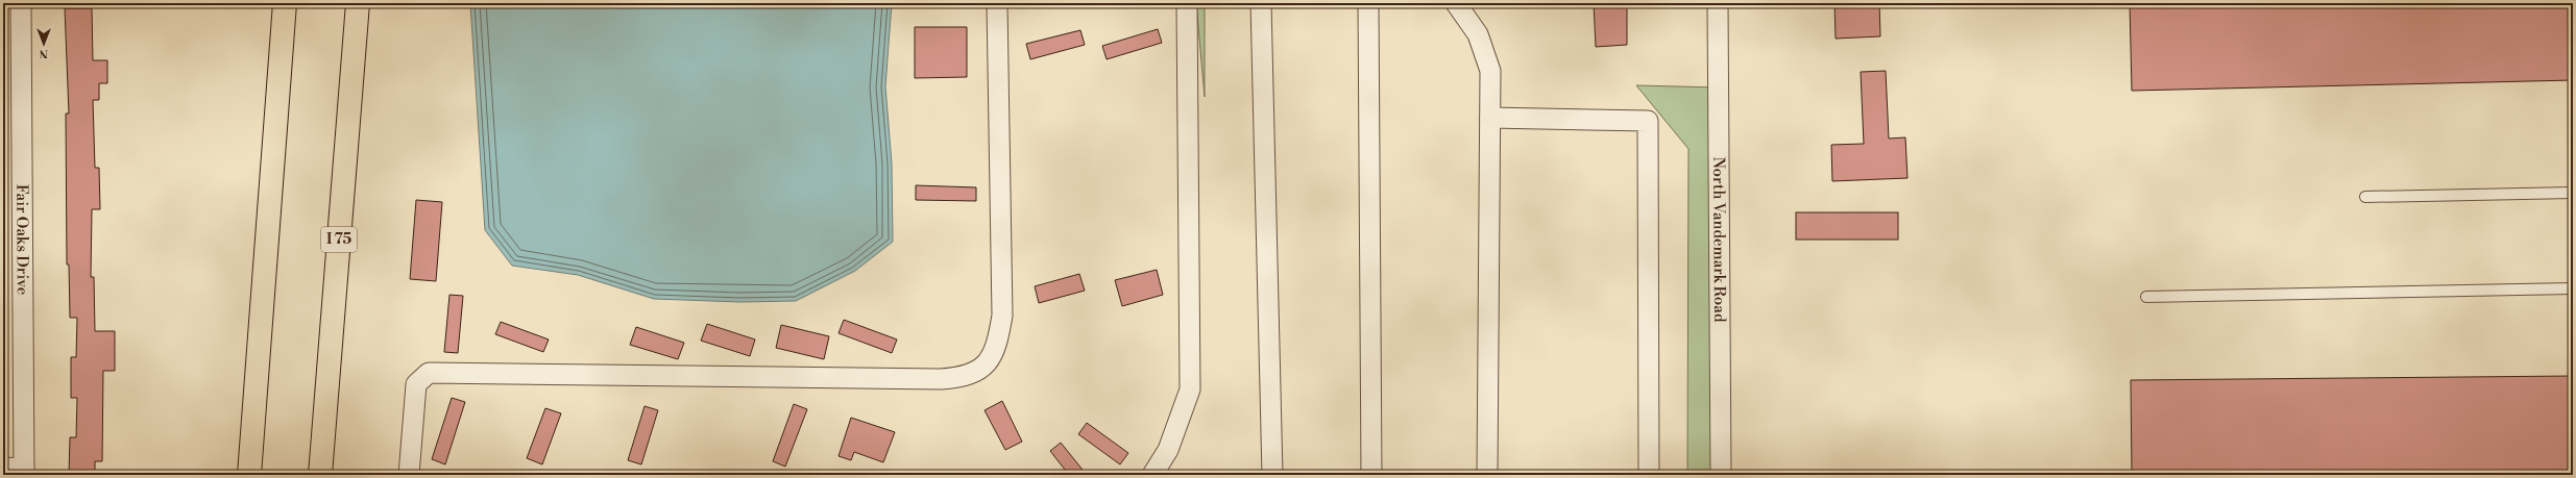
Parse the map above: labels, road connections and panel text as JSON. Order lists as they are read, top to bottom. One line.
{"streets":{"highway":["I 75"],"street":["Fair Oaks Drive","North Vandemark Road"]},"north":"bottom"}
